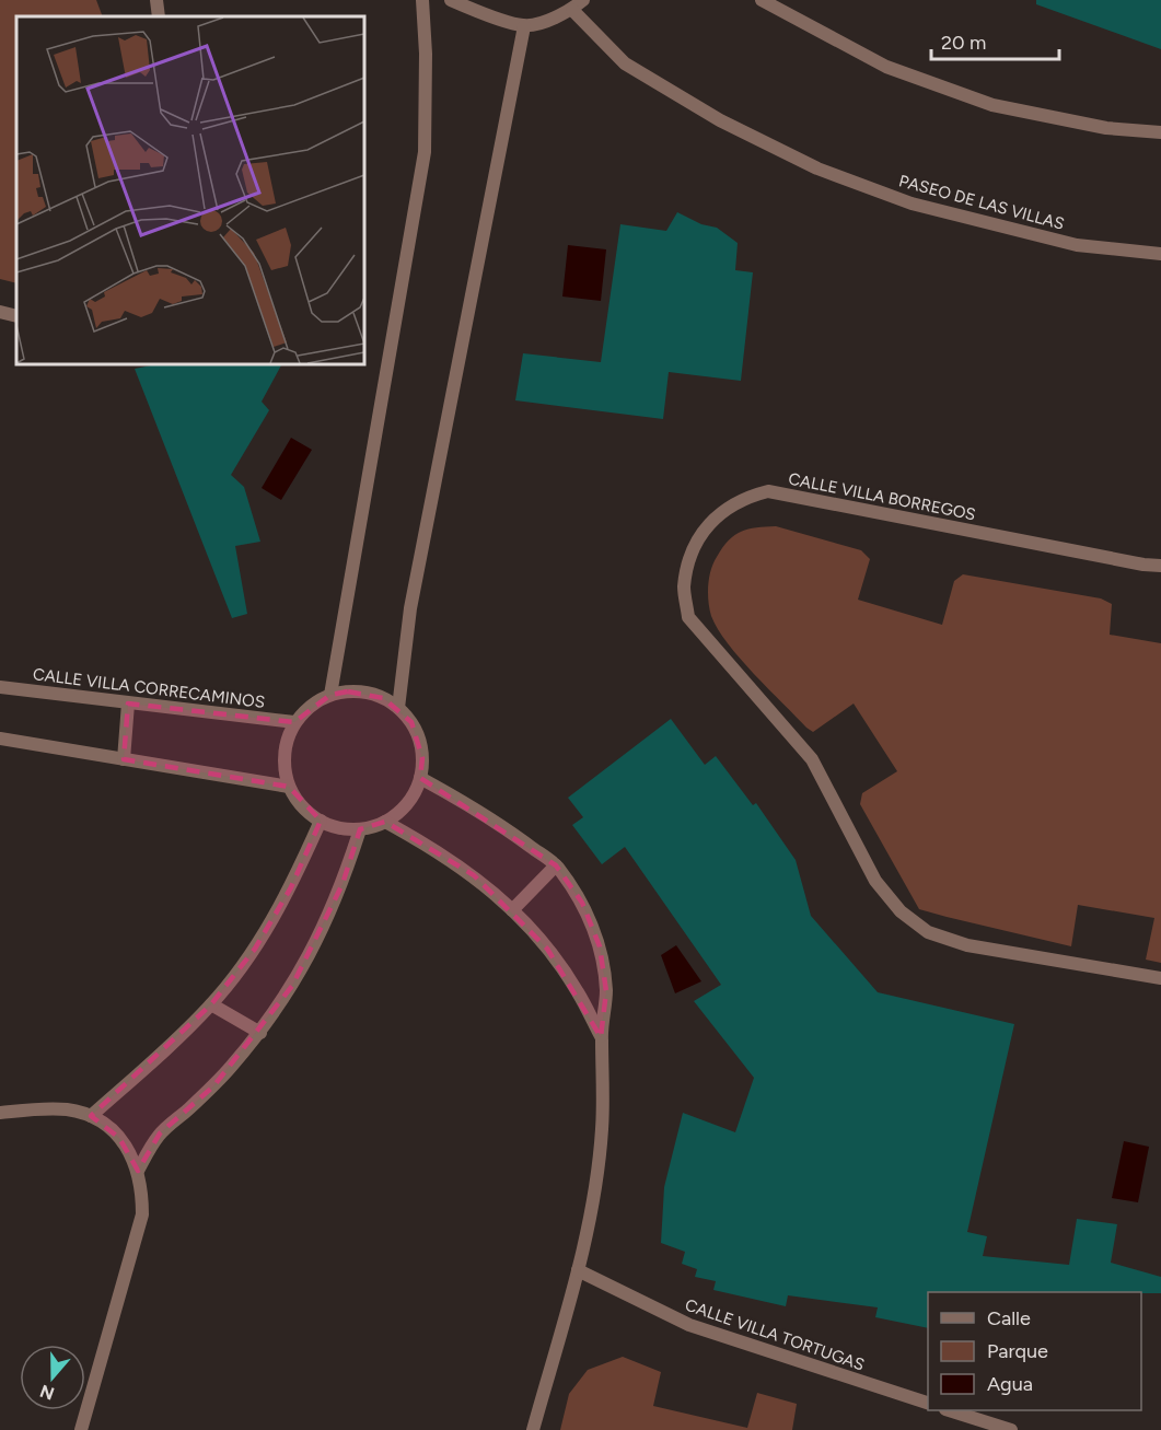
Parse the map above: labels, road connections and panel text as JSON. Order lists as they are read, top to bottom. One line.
{"streets":{"street":["PASEO DE LAS VILLAS","CALLE VILLA BORREGOS","CALLE VILLA CORRECAMINOS","CALLE VILLA TORTUGAS"]},"legend":["Calle","Parque","Agua"],"scale_bar":"20 m","north":"bottom"}
